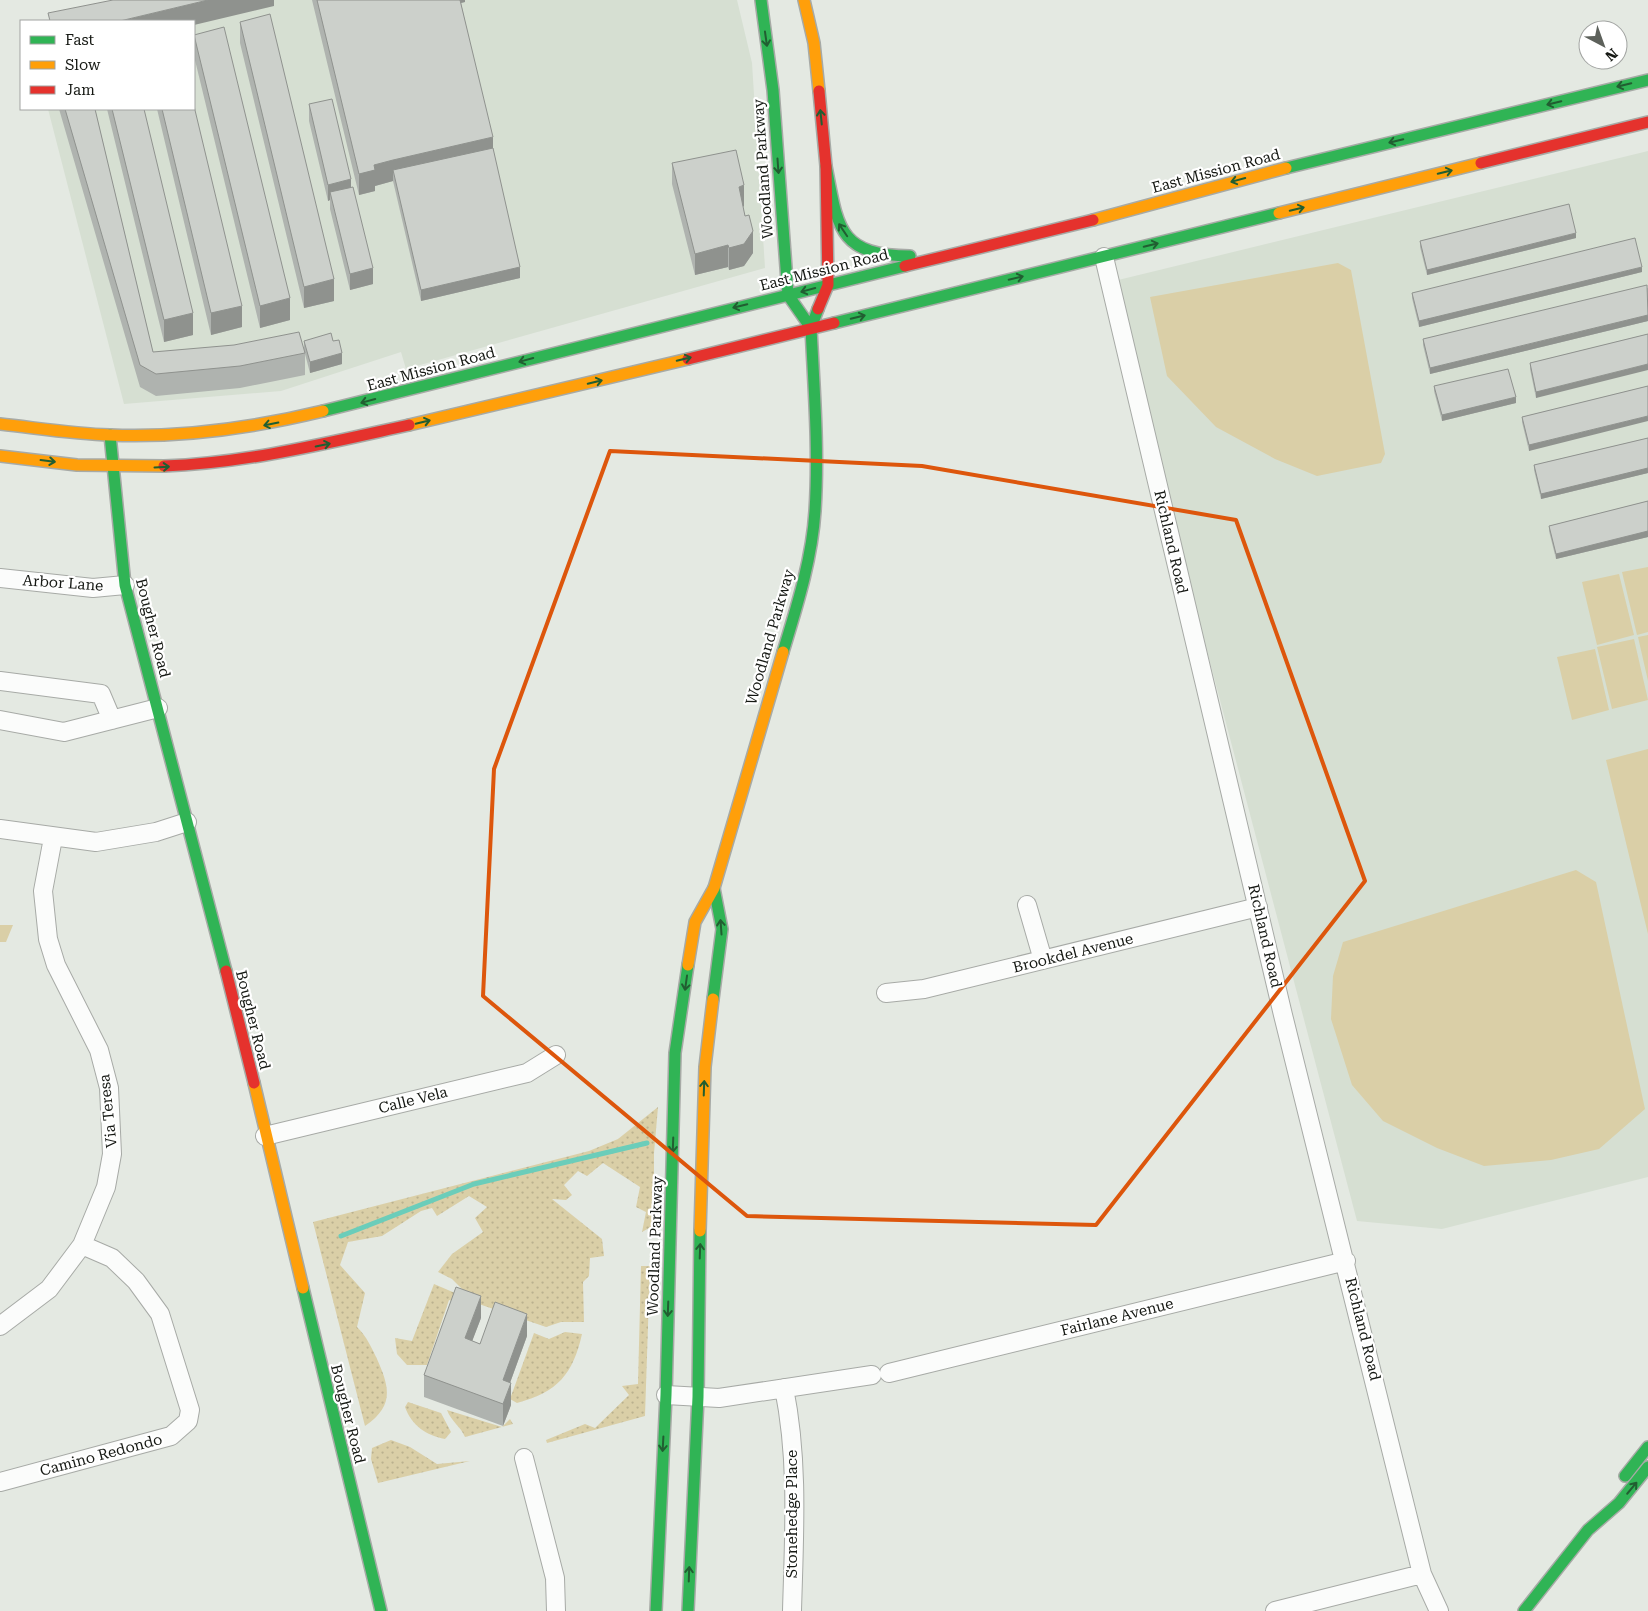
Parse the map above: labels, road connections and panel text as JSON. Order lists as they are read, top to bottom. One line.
{"streets":{"main road":["Woodland Parkway","East Mission Road","Bougher Road"],"street":["Richland Road","Arbor Lane","Brookdel Avenue","Calle Vela","Via Teresa","Fairlane Avenue","Camino Redondo","Stonehedge Place"]},"crossings":[["Woodland Parkway","East Mission Road"],["Woodland Parkway","Fairlane Avenue"],["East Mission Road","Bougher Road"],["Richland Road","Brookdel Avenue"],["Richland Road","Fairlane Avenue"],["Arbor Lane","Bougher Road"],["Bougher Road","Calle Vela"],["Via Teresa","Camino Redondo"],["Fairlane Avenue","Stonehedge Place"]],"legend":["Fast","Slow","Jam"],"north":"bottom right"}
